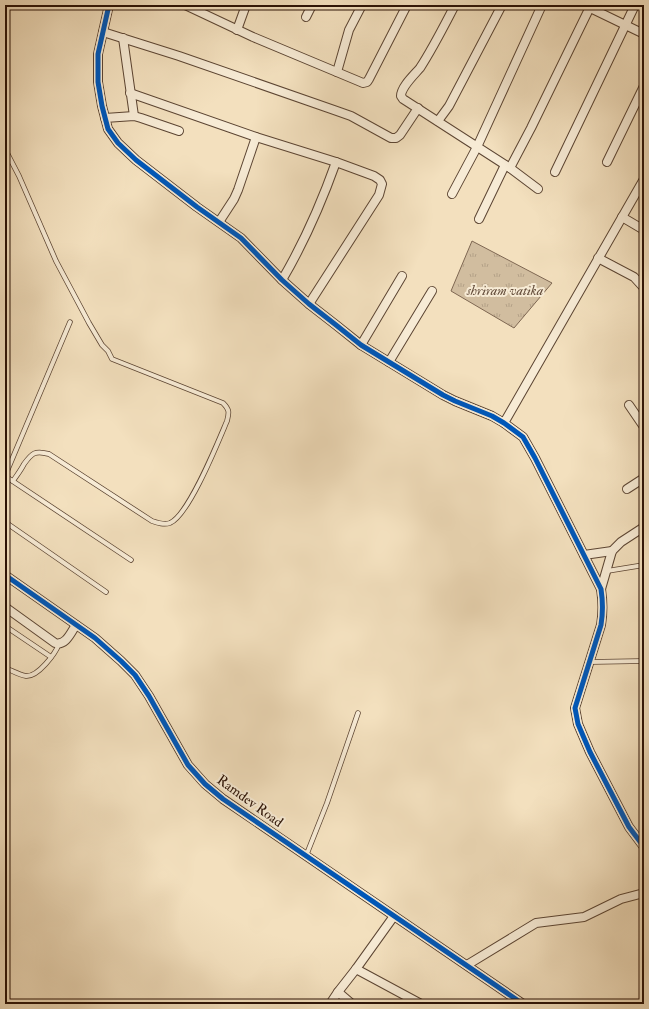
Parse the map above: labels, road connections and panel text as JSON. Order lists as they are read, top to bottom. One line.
{"streets":{"street":["Ramdev Road"]},"parks":["shriram vatika"]}
